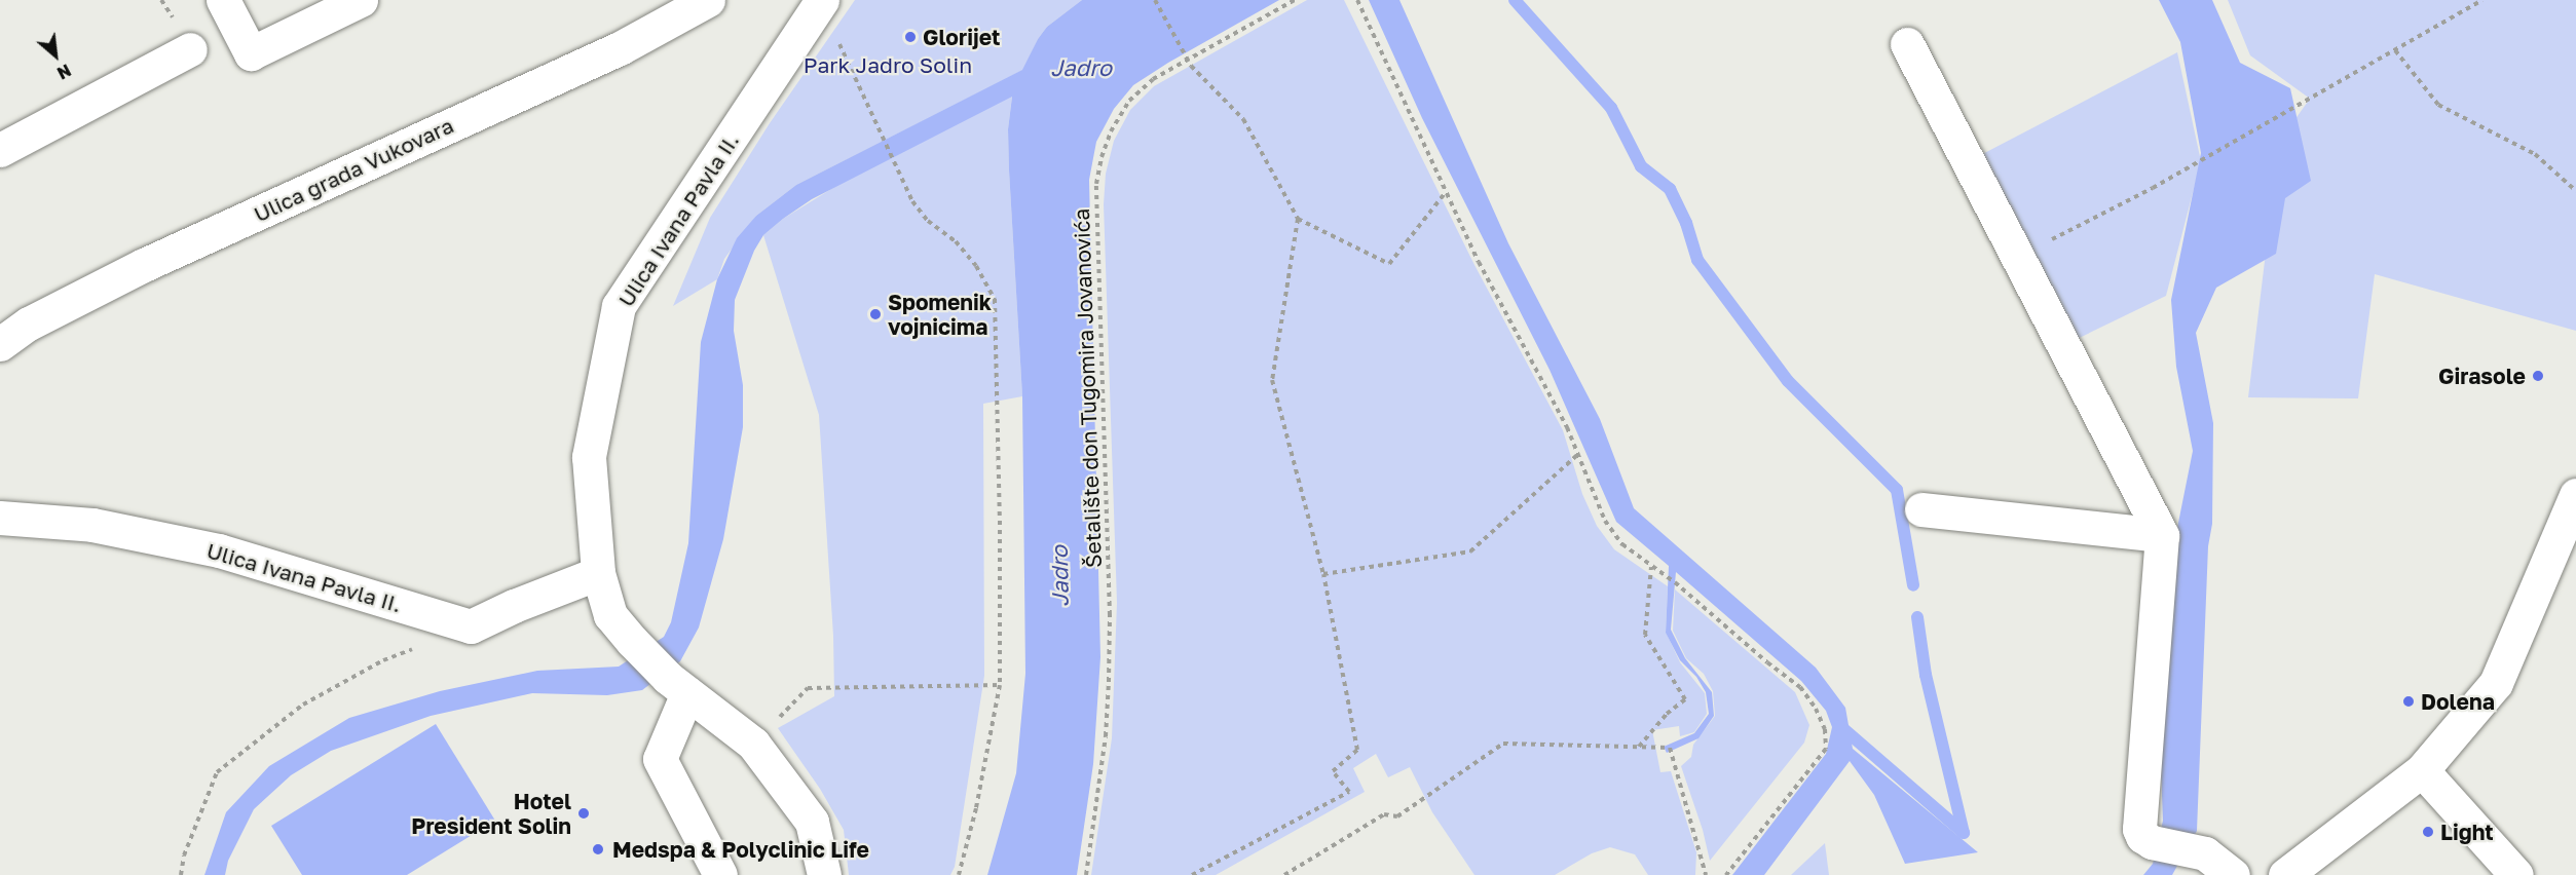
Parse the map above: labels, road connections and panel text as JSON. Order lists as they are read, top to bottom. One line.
{"streets":{"street":["Ulica grada Vukovara","Ulica Ivana Pavla II."],"path":["Šetalište don Tugomira Jovanovića"]},"water":["Jadro"],"parks":["Park Jadro Solin"],"places":["Glorijet","Spomenik vojnicima","Girasole","Dolena","Hotel President Solin","Light","Medspa & Polyclinic Life"],"north":"bottom right"}
